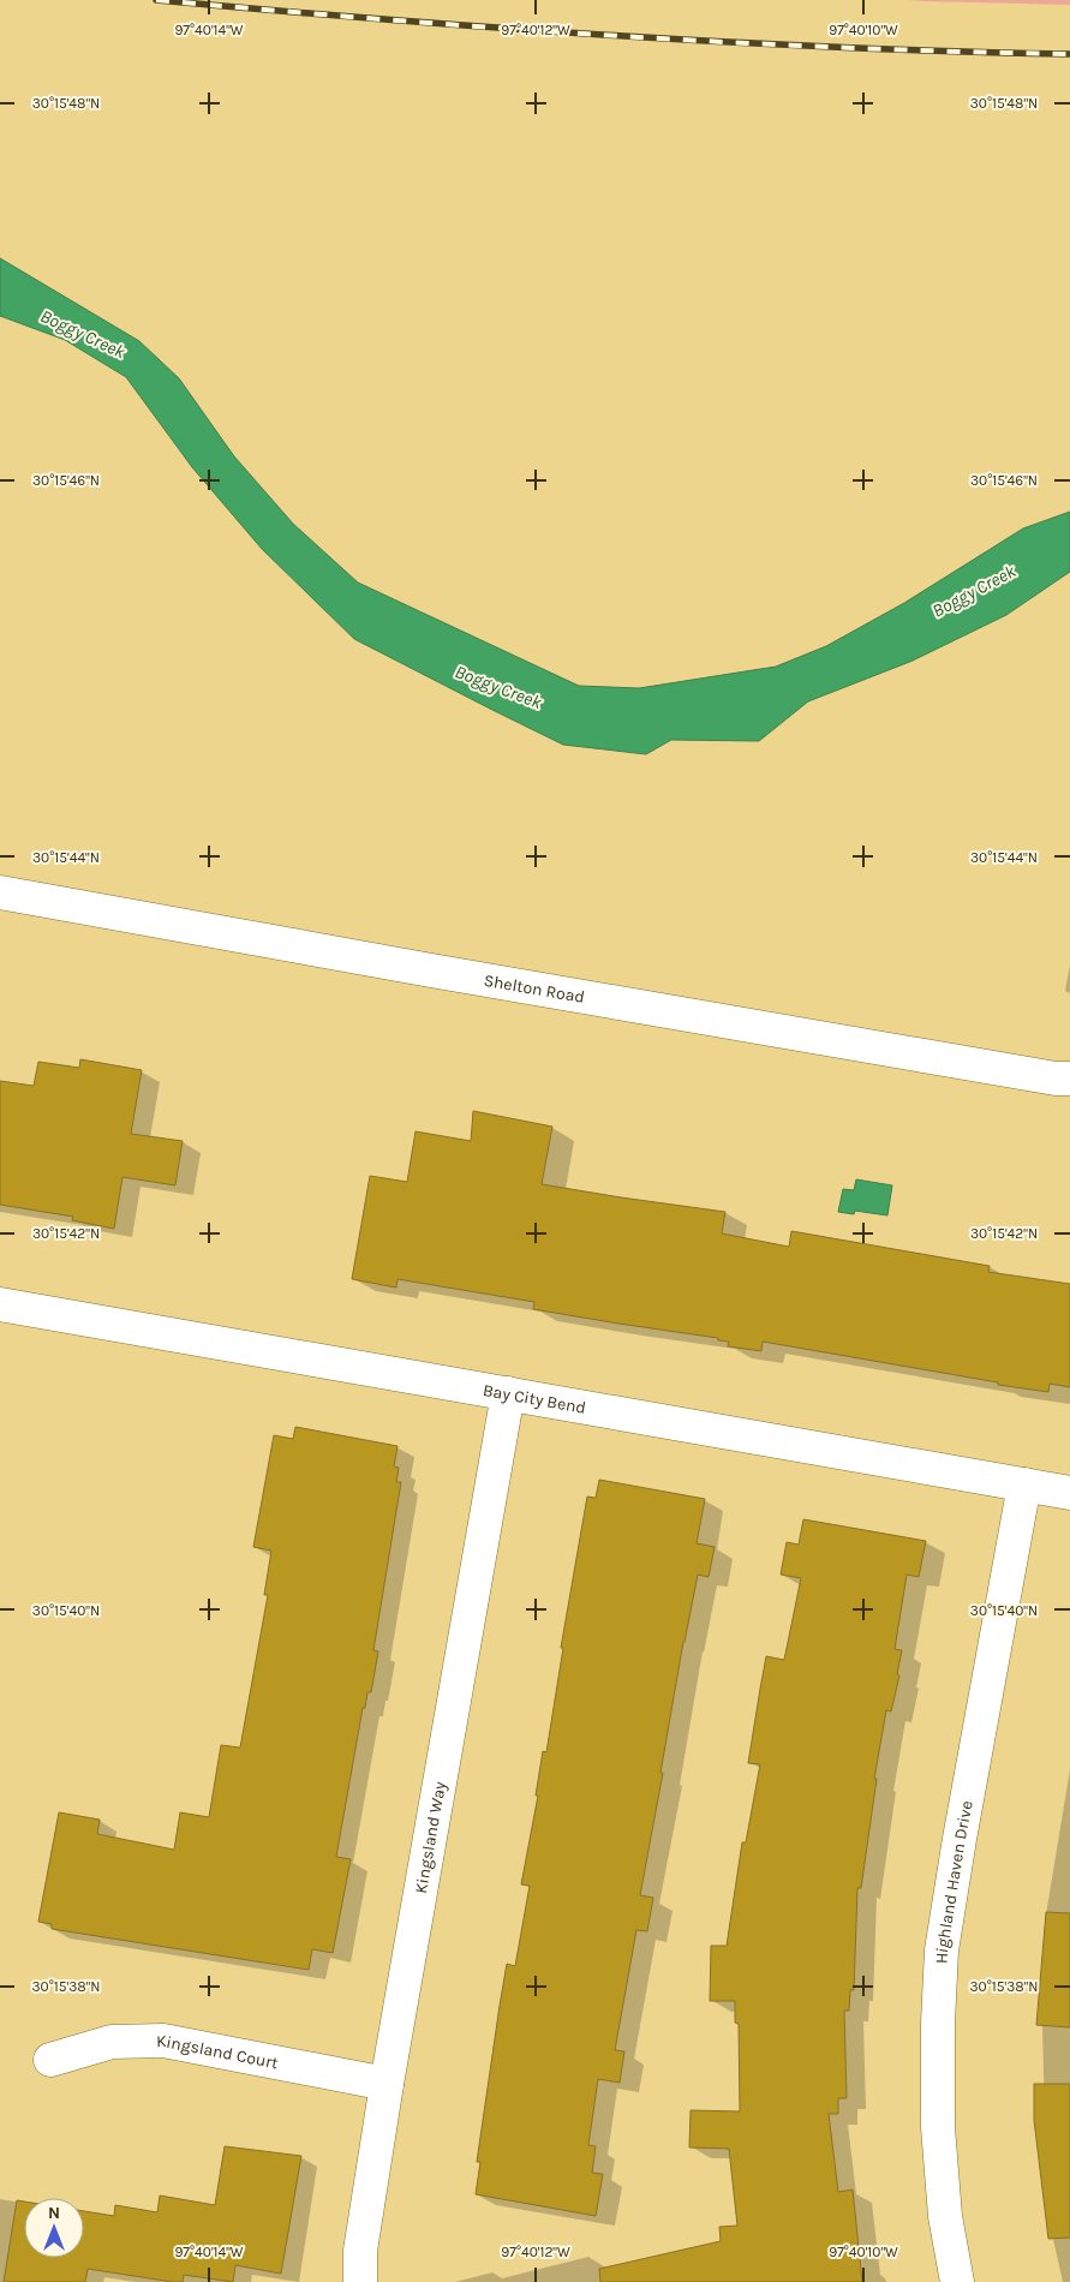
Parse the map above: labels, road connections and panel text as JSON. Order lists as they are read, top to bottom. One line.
{"streets":{"street":["Shelton Road","Bay City Bend","Kingsland Way","Highland Haven Drive","Kingsland Court"]},"crossings":[["Bay City Bend","Kingsland Way"],["Bay City Bend","Highland Haven Drive"],["Kingsland Way","Kingsland Court"]],"water":["Boggy Creek"],"north":"top","coordinates":["97°40'14\"W","97°40'12\"W","97°40'10\"W","30°15'48\"N","30°15'46\"N","30°15'44\"N","30°15'42\"N","30°15'40\"N","30°15'38\"N"]}
